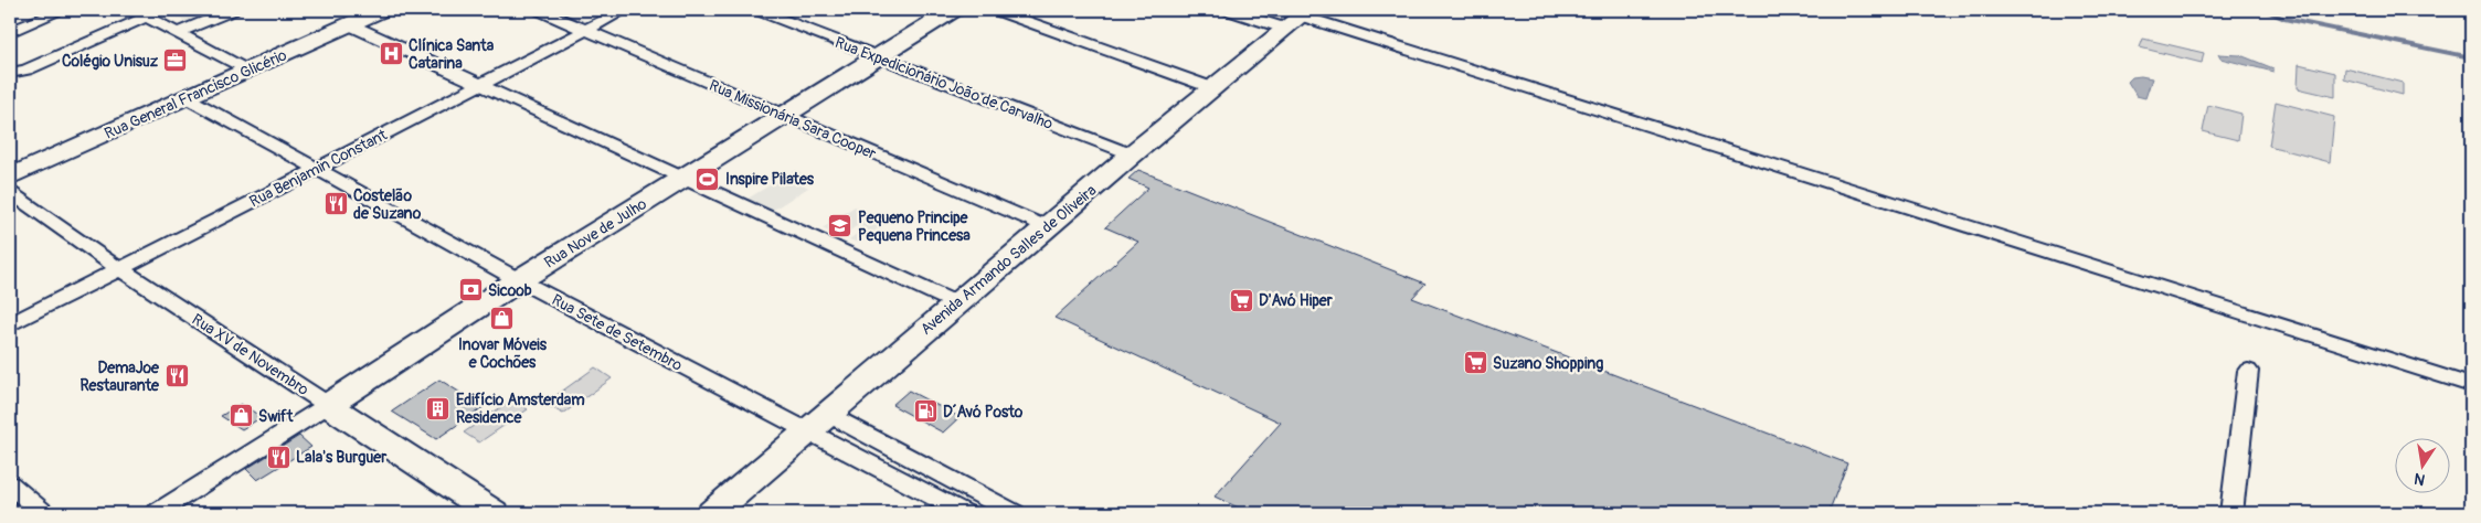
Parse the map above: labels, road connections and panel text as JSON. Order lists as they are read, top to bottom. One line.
{"streets":{"main road":["Rua General Francisco Glicério","Rua Nove de Julho","Avenida Armando Salles de Oliveira","Rua XV de Novembro"],"street":["Rua Expedicionário João de Carvalho","Rua Missionária Sara Cooper","Rua Benjamin Constant","Rua Sete de Setembro"]},"crossings":[["Rua Expedicionário João de Carvalho","Rua Nove de Julho"],["Rua Expedicionário João de Carvalho","Avenida Armando Salles de Oliveira"],["Rua General Francisco Glicério","Rua Sete de Setembro"],["Rua Missionária Sara Cooper","Rua Benjamin Constant"],["Rua Missionária Sara Cooper","Rua Nove de Julho"],["Rua Missionária Sara Cooper","Avenida Armando Salles de Oliveira"],["Rua Benjamin Constant","Rua Sete de Setembro"],["Rua Benjamin Constant","Rua XV de Novembro"],["Rua Nove de Julho","Rua Sete de Setembro"],["Rua Nove de Julho","Rua XV de Novembro"],["Avenida Armando Salles de Oliveira","Rua Sete de Setembro"]],"places":{"hospital":["Clínica Santa Catarina"],"office":["Colégio Unisuz"],"sports":["Inspire Pilates"],"restaurant":["Costelão de Suzano","DemaJoe Restaurante","Lala's Burguer"],"school or university":["Pequeno Principe Pequena Princesa"],"bank":["Sicoob"],"supermarket":["D'Avó Hiper","Suzano Shopping"],"shop":["Inovar Móveis e Cochões","Swift"],"building":["Edifício Amsterdam Residence"],"fuel station":["D´Avó Posto"]},"north":"bottom"}
